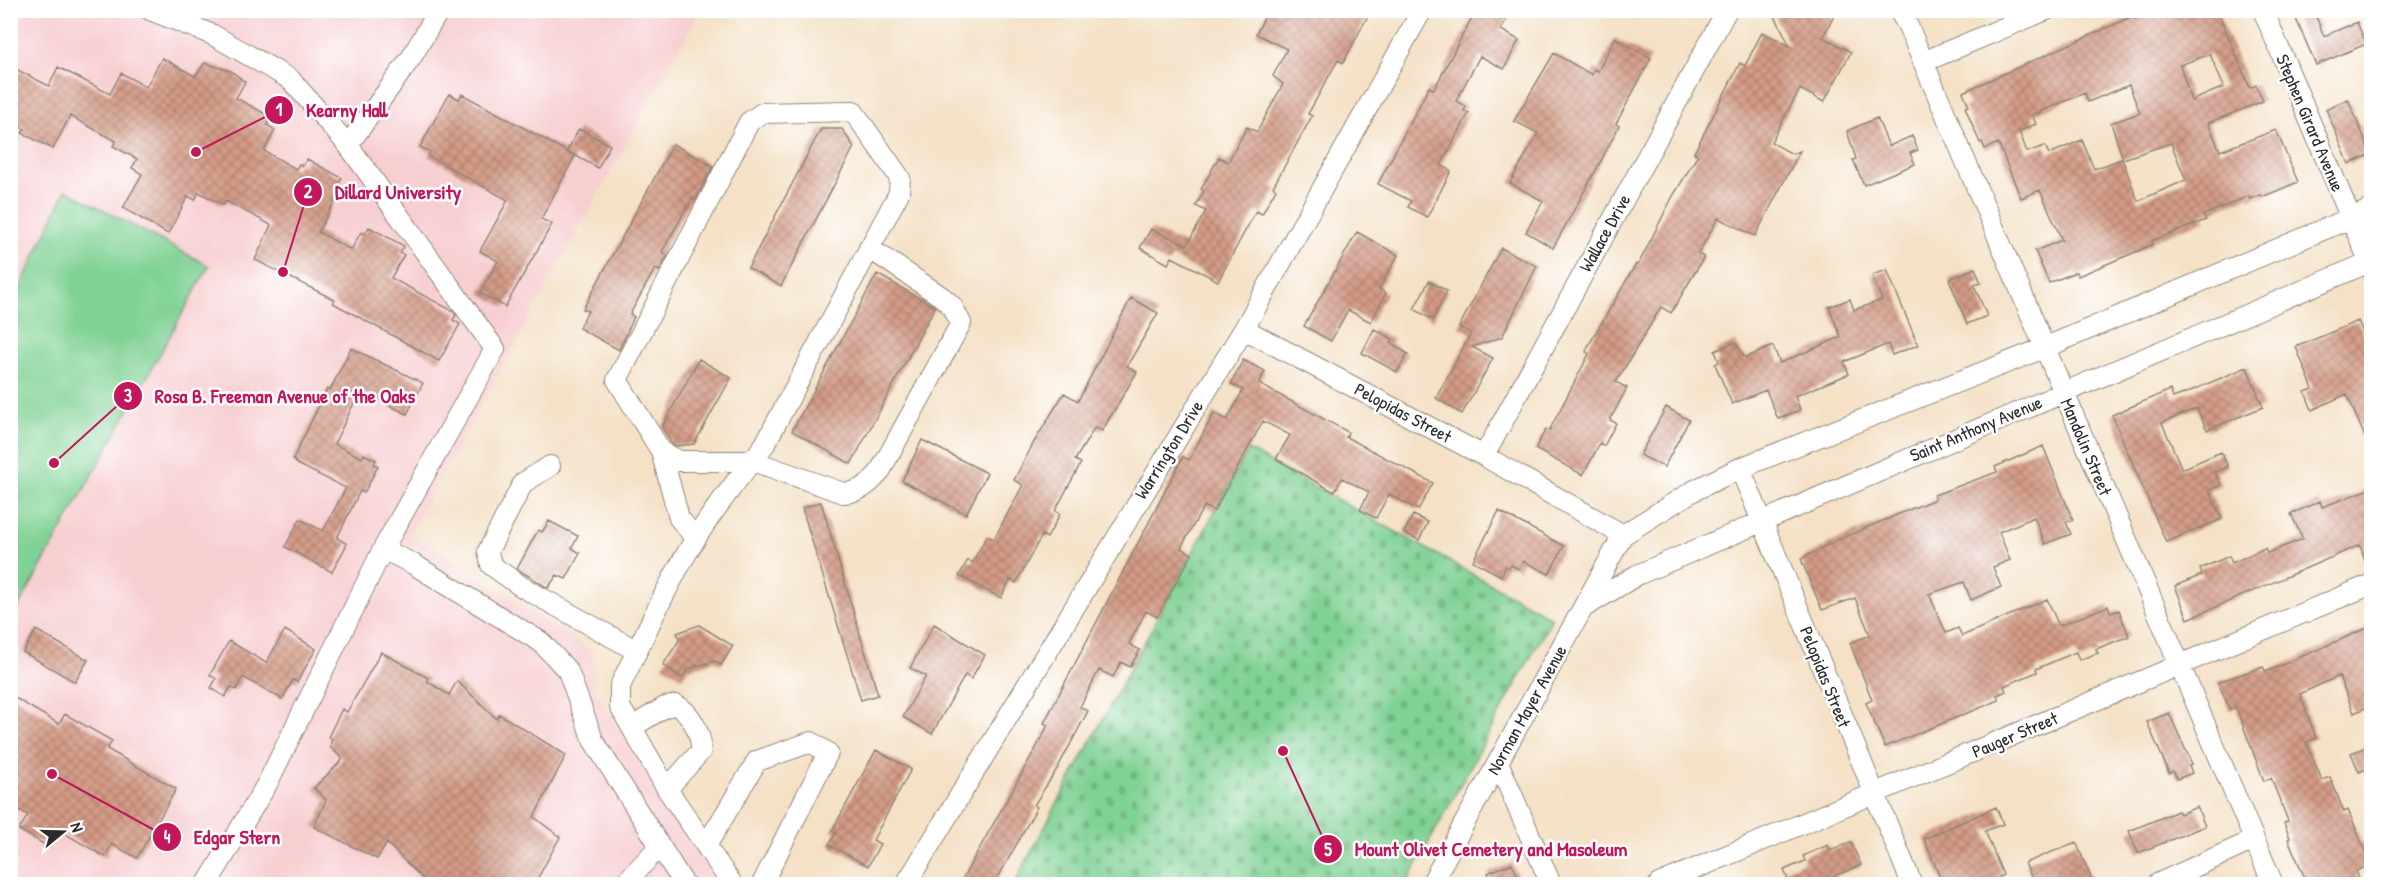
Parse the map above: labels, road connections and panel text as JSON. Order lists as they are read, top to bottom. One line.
{"streets":{"street":["Stephen Girard Avenue","Wallace Drive","Pelopidas Street","Saint Anthony Avenue","Mandolin Street","Warrington Drive","Norman Mayer Avenue","Pauger Street"]},"crossings":[["Stephen Girard Avenue","Saint Anthony Avenue"],["Wallace Drive","Pelopidas Street"],["Pelopidas Street","Saint Anthony Avenue"],["Pelopidas Street","Warrington Drive"],["Pelopidas Street","Norman Mayer Avenue"],["Pelopidas Street","Pauger Street"],["Saint Anthony Avenue","Mandolin Street"],["Saint Anthony Avenue","Norman Mayer Avenue"],["Mandolin Street","Pauger Street"]],"places":["Kearny Hall","Dillard University","Rosa B. Freeman Avenue of the Oaks","Mount Olivet Cemetery and Masoleum","Edgar Stern"],"north":"right"}
